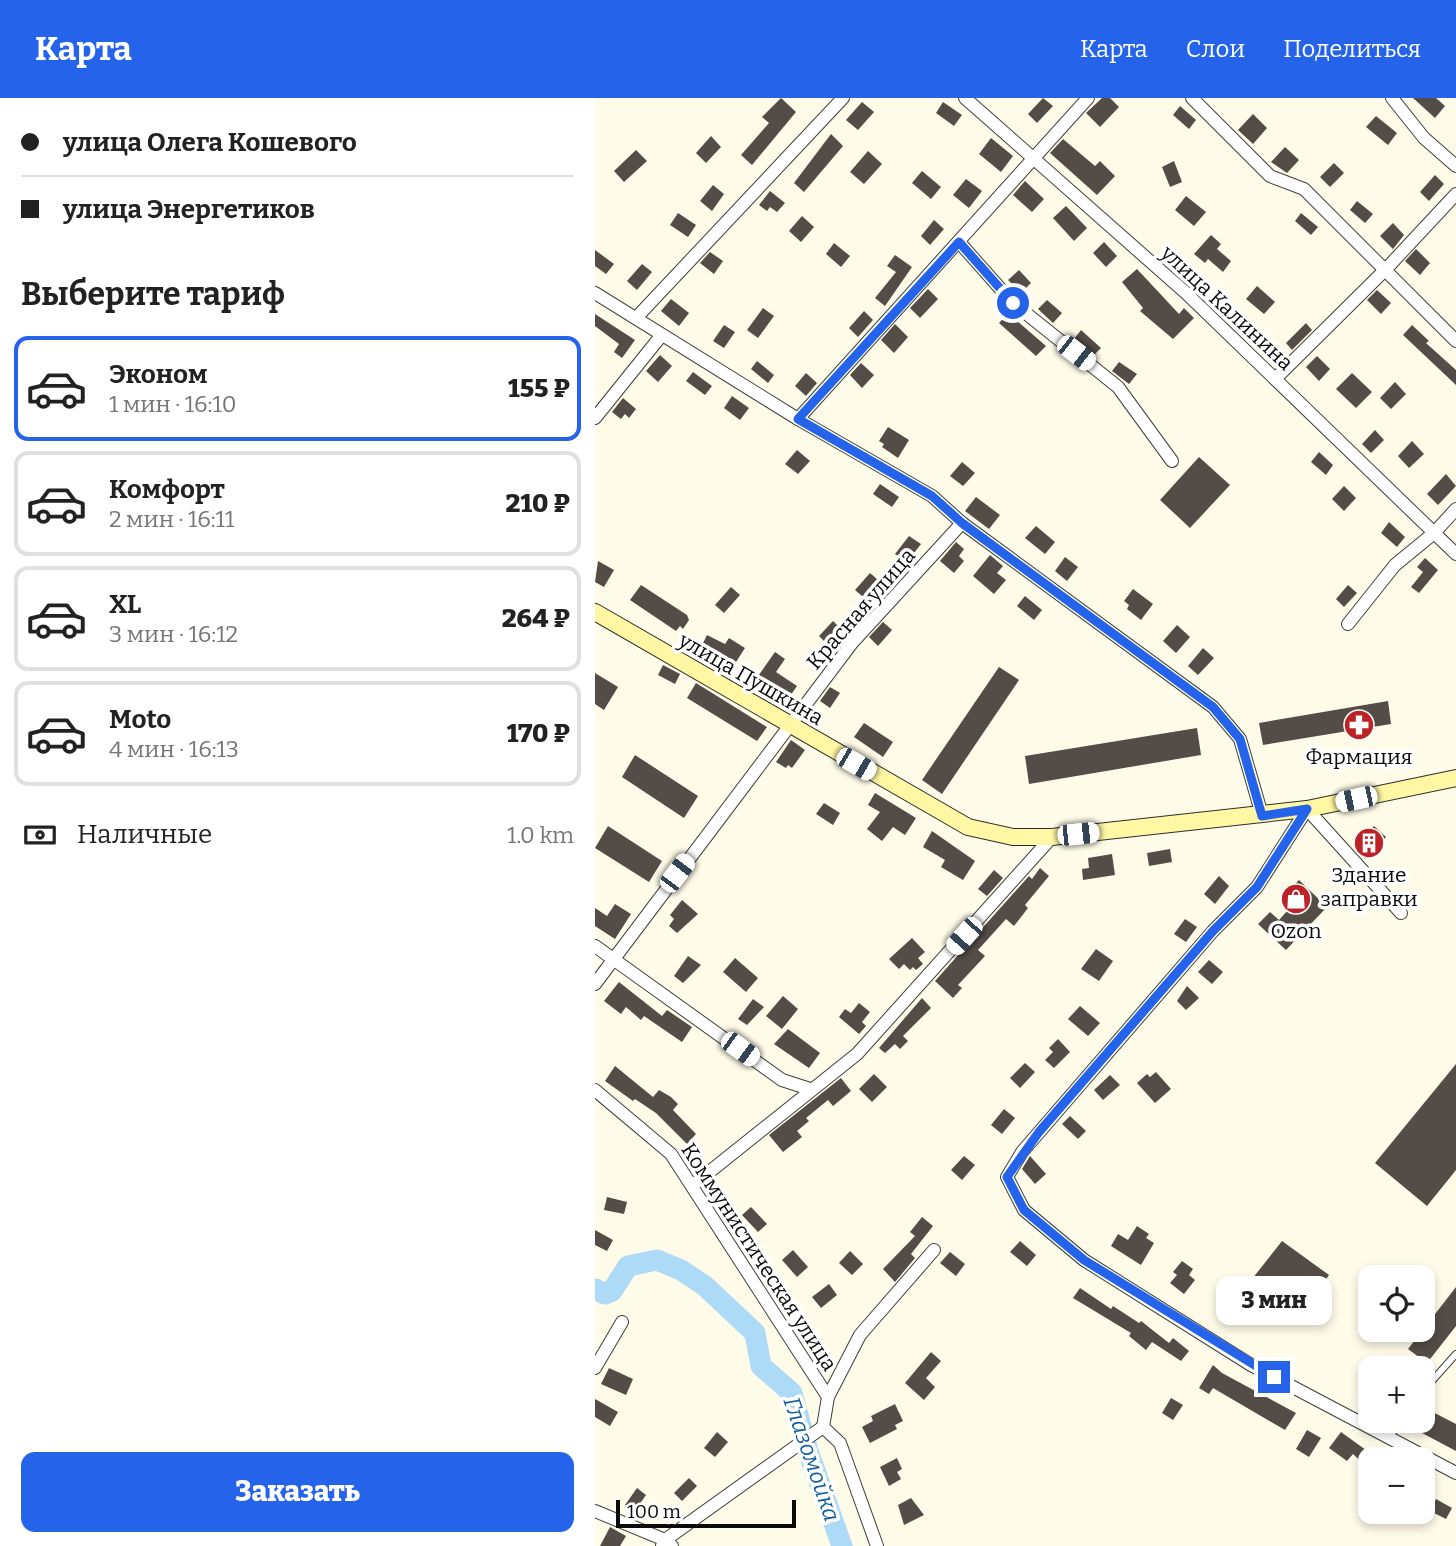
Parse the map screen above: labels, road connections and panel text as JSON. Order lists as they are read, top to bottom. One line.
{"streets":{"main road":["улица Пушкина"],"street":["улица Калинина","Красная улица","Коммунистическая улица"]},"crossings":[["Красная улица","улица Пушкина"]],"water":["Глазомойка"],"places":{"pharmacy":["Фармация"],"building":["Здание заправки"],"shop":["Ozon"]},"scale_bar":"100 m","page":{"header":"Карта","nav":["Карта","Слои","Поделиться"],"banner":["улица Олега Кошевого","улица Энергетиков"],"heading":"Выберите тариф","list":[{"name":"Эконом","note":"1 мин · 16:10","value":"155 ₽"},{"name":"Комфорт","note":"2 мин · 16:11","value":"210 ₽"},{"name":"XL","note":"3 мин · 16:12","value":"264 ₽"},{"name":"Moto","note":"4 мин · 16:13","value":"170 ₽"}],"pay":["Наличные","1.0 km"],"map_buttons":["+","−"],"bubble":"3 мин","buttons":"Заказать","scale":"100 m"}}
